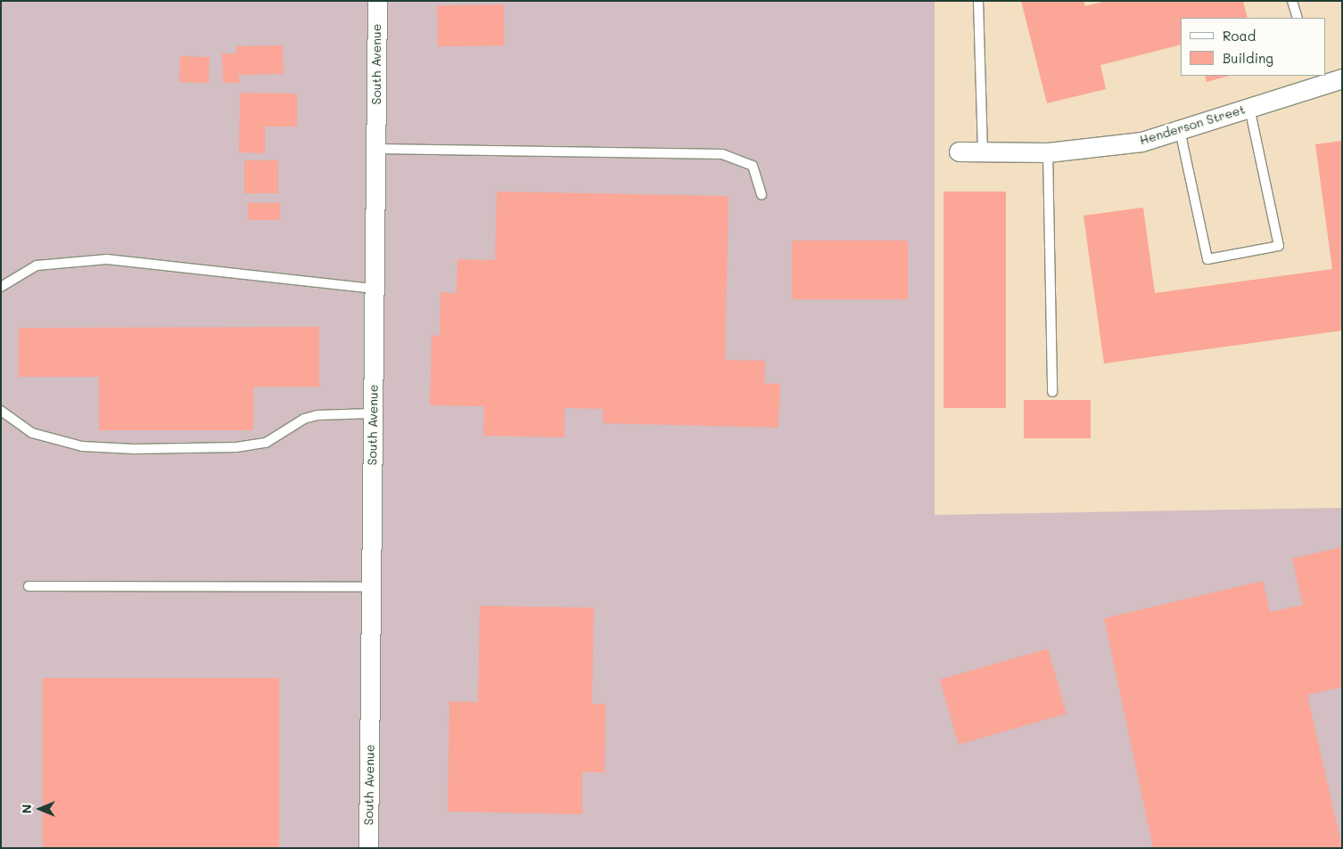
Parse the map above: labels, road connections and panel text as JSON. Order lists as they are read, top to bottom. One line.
{"streets":{"street":["South Avenue","Henderson Street"]},"legend":["Road","Building"],"north":"left"}
